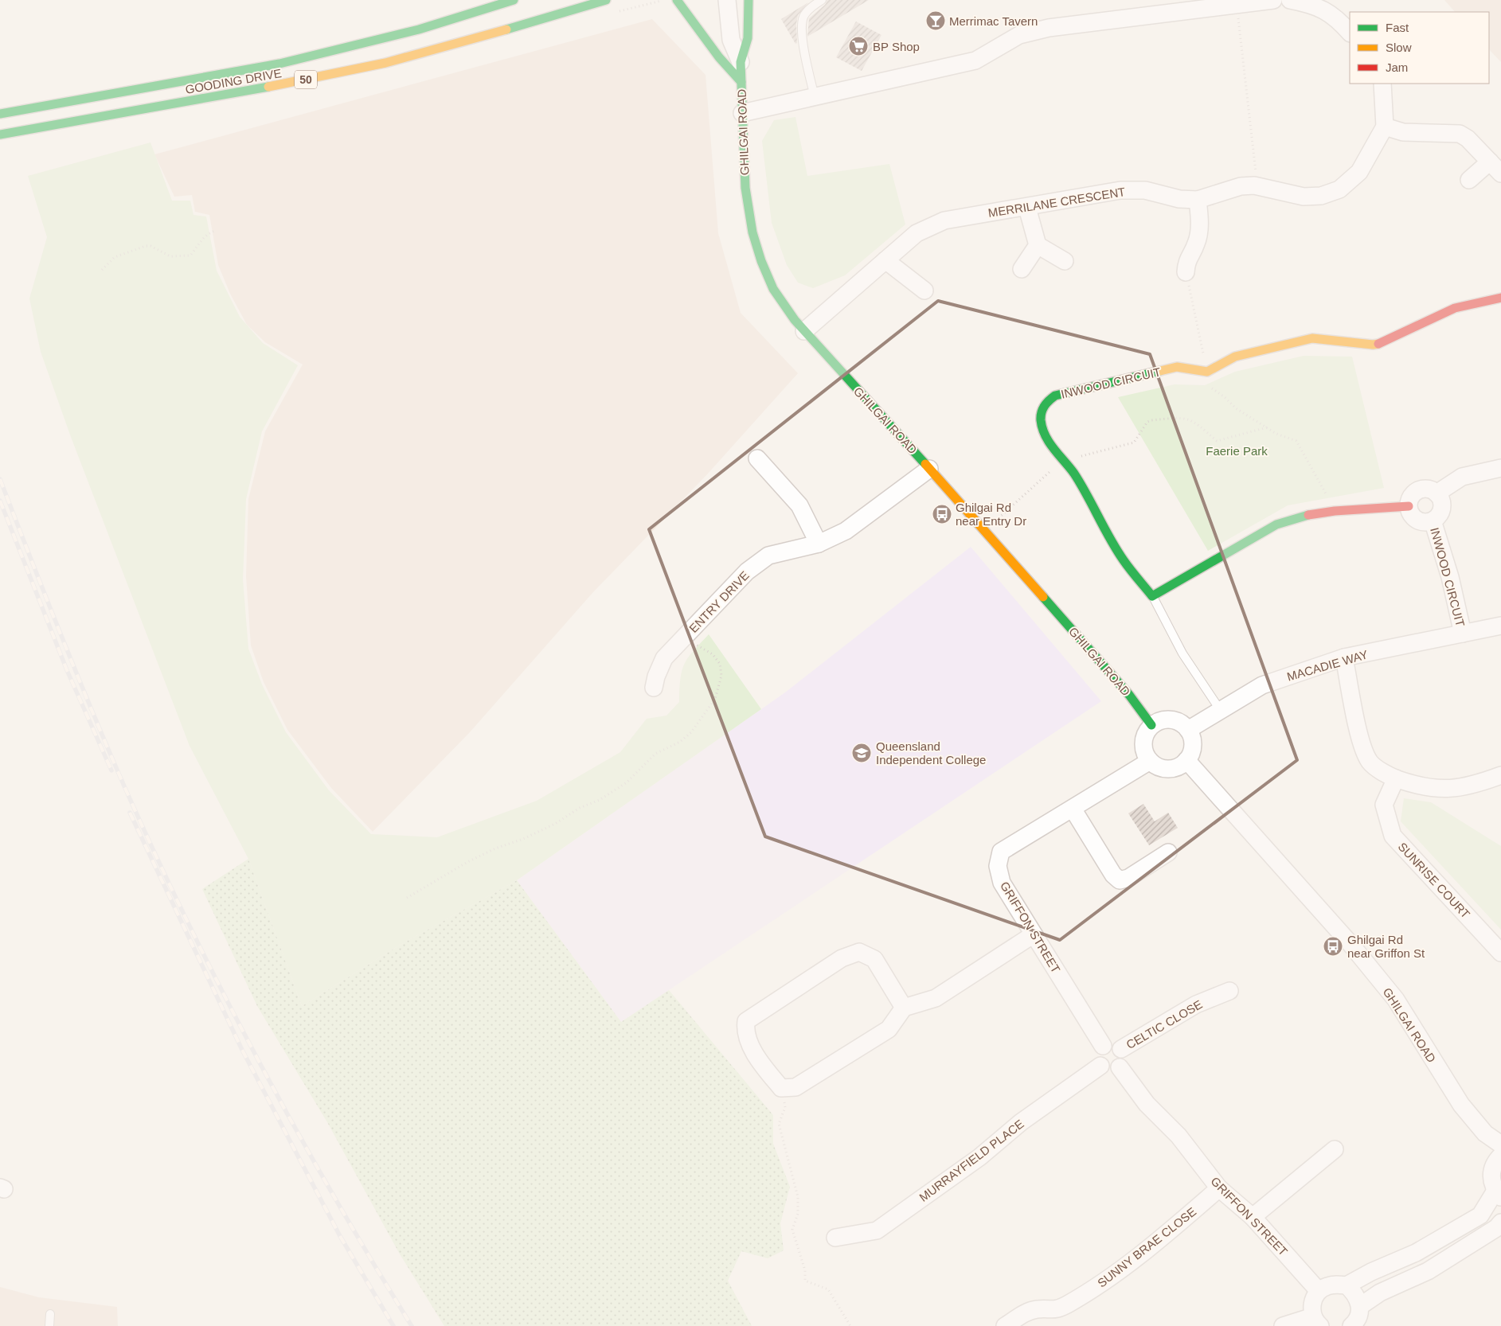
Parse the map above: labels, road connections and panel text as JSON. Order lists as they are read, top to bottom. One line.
{"streets":{"street":["50","GOODING DRIVE","GHILGAI ROAD","MERRILANE CRESCENT","INWOOD CIRCUIT","ENTRY DRIVE","MACADIE WAY","SUNRISE COURT","GRIFFON STREET","CELTIC CLOSE","MURRAYFIELD PLACE","SUNNY BRAE CLOSE"]},"crossings":[["GHILGAI ROAD","MERRILANE CRESCENT"],["GHILGAI ROAD","ENTRY DRIVE"],["GHILGAI ROAD","MACADIE WAY"],["GHILGAI ROAD","GRIFFON STREET"],["INWOOD CIRCUIT","MACADIE WAY"],["MACADIE WAY","GRIFFON STREET"],["GRIFFON STREET","CELTIC CLOSE"],["GRIFFON STREET","MURRAYFIELD PLACE"],["GRIFFON STREET","SUNNY BRAE CLOSE"],["CELTIC CLOSE","MURRAYFIELD PLACE"]],"parks":["Faerie Park"],"places":{"bar":["Merrimac Tavern"],"supermarket":["BP Shop"],"bus stop":["Ghilgai Rd near Entry Dr","Ghilgai Rd near Griffon St"],"school or university":["Queensland Independent College"]},"legend":["Fast","Slow","Jam"]}
